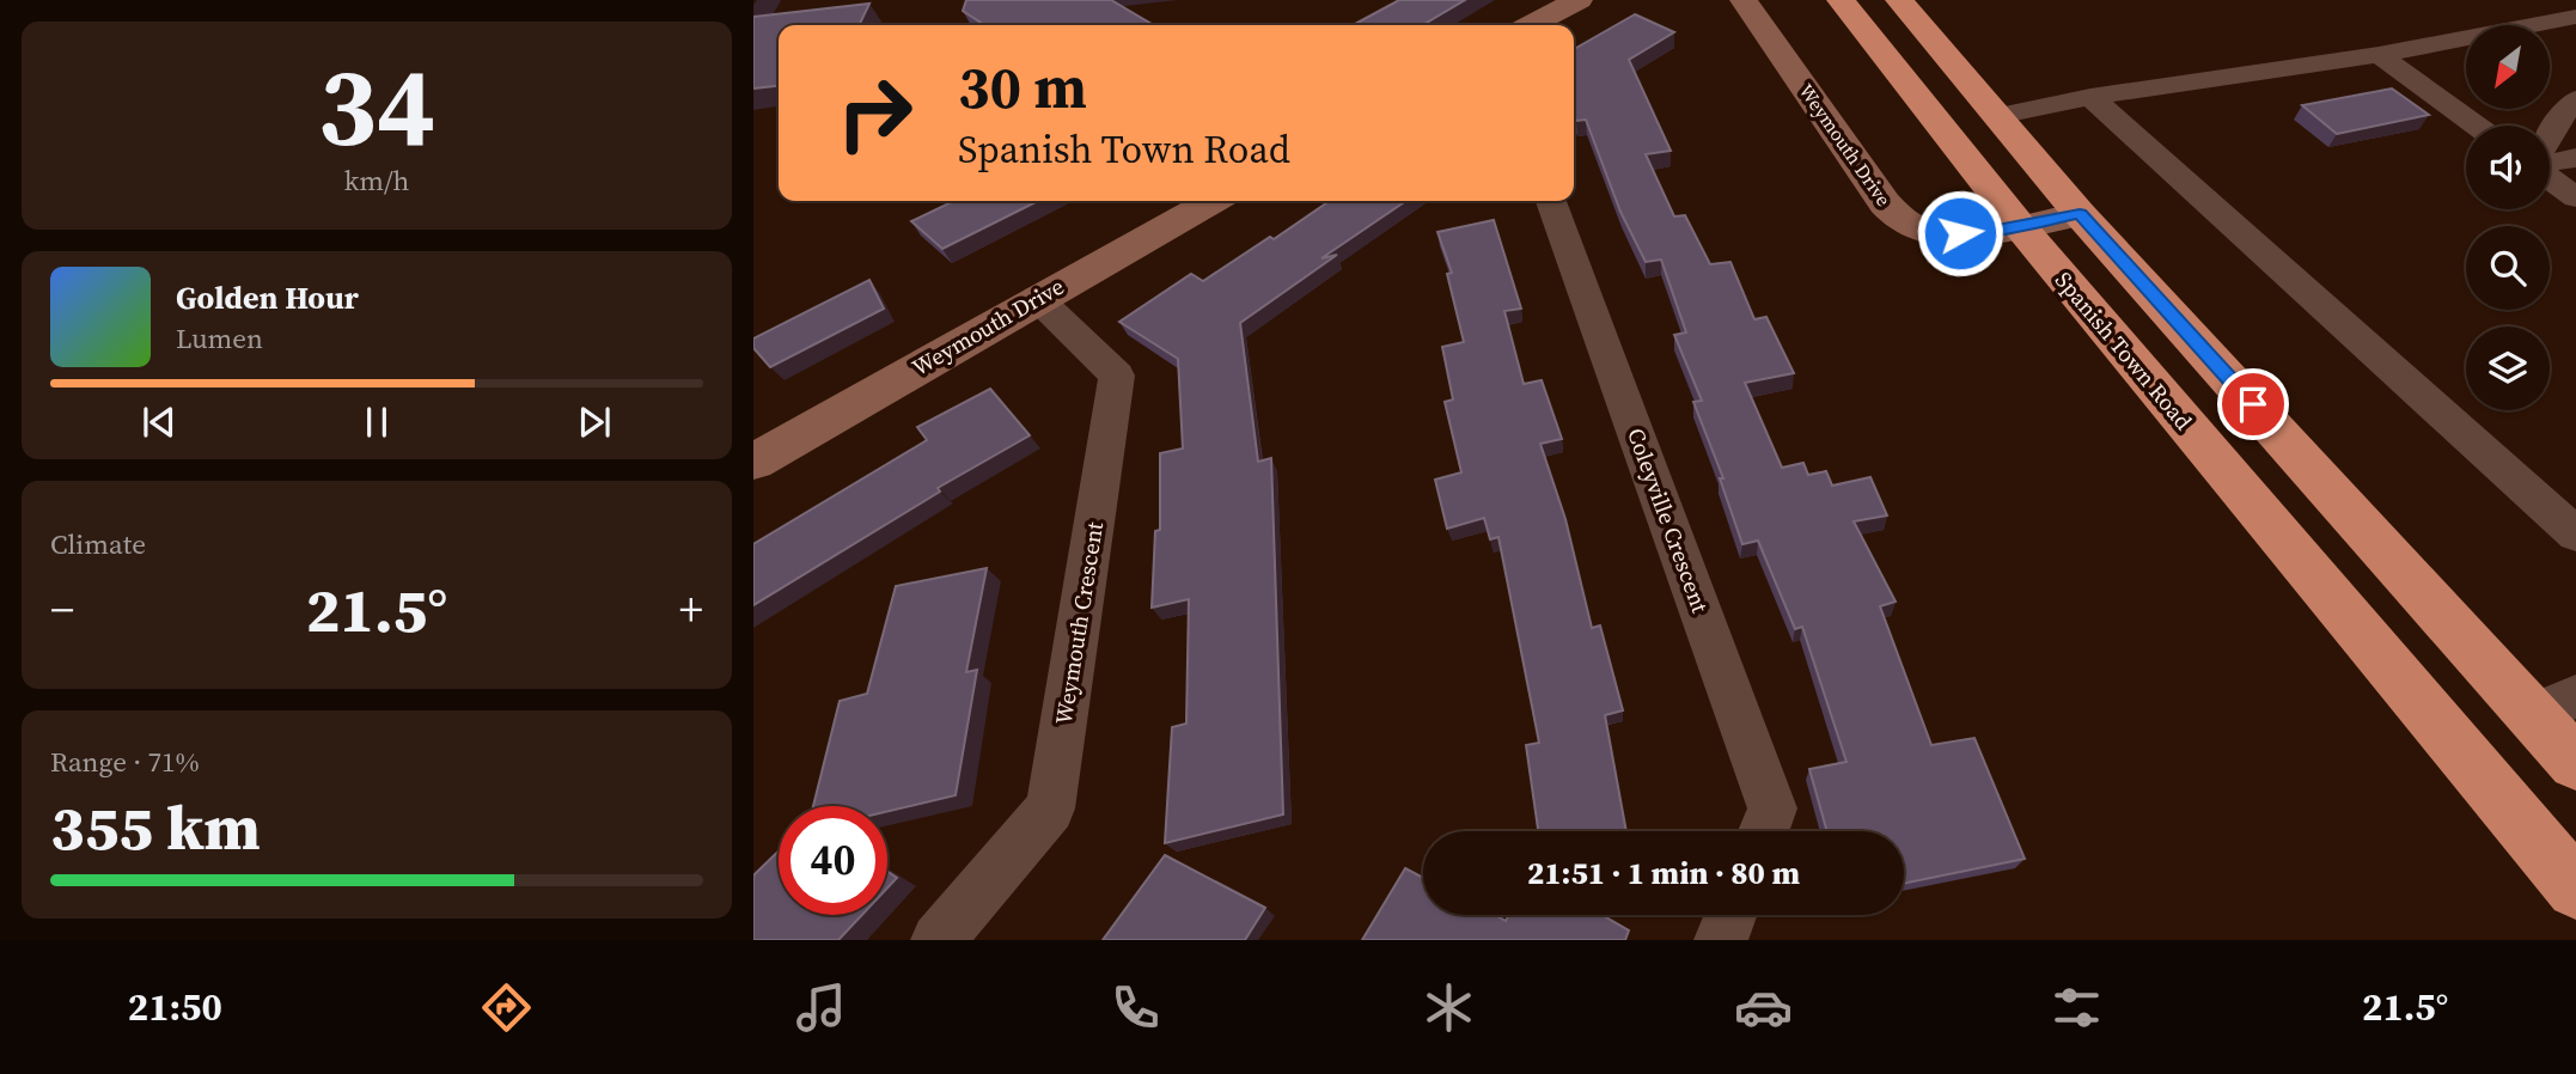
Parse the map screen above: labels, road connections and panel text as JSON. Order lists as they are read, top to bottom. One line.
{"streets":{"highway":["Spanish Town Road"],"street":["Weymouth Drive","Coleyville Crescent","Weymouth Crescent"]},"crossings":[["Weymouth Drive","Spanish Town Road"],["Weymouth Drive","Weymouth Crescent"]],"north":"bottom left","page":{"tile":[["34","km/h"],"Climate",["Range · 71%","355 km"]],"turn":["30 m","Spanish Town Road"],"song":["Golden Hour","Lumen"],"heat":["−","21.5°","+"],"limit":"40","trip":"21:51 · 1 min · 80 m","tabs":["21:50","21.5°"]}}
